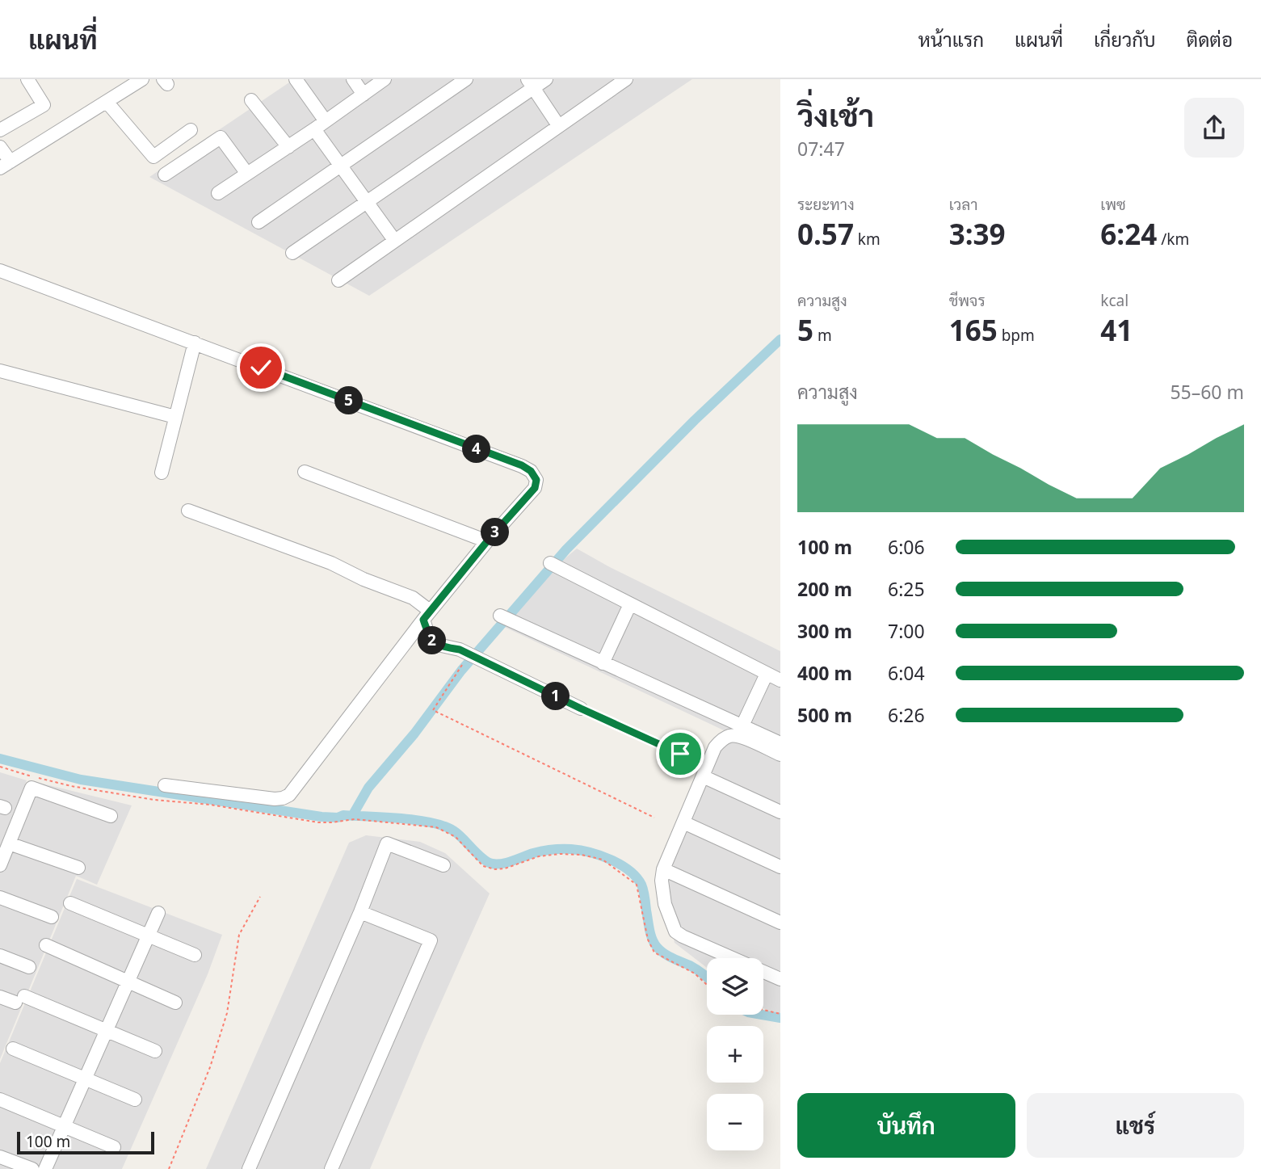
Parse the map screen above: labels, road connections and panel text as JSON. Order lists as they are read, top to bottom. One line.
{"scale_bar":"100 m","page":{"header":"แผนที่","nav":["หน้าแรก","แผนที่","เกี่ยวกับ","ติดต่อ"],"heading":["วิ่งเช้า","07:47"],"stats":[["ระยะทาง","0.57 km"],["เวลา","3:39"],["เพซ","6:24 /km"],["ความสูง","5 m"],["ชีพจร","165 bpm"],["kcal","41"]],"chart":["ความสูง","55–60 m"],"pins":["5","4","3","2","1"],"list":[{"name":"100 m","note":"6:06"},{"name":"200 m","note":"6:25"},{"name":"300 m","note":"7:00"},{"name":"400 m","note":"6:04"},{"name":"500 m","note":"6:26"}],"map_buttons":["+","−"],"buttons":["บันทึก","แชร์"],"scale":"100 m"}}
